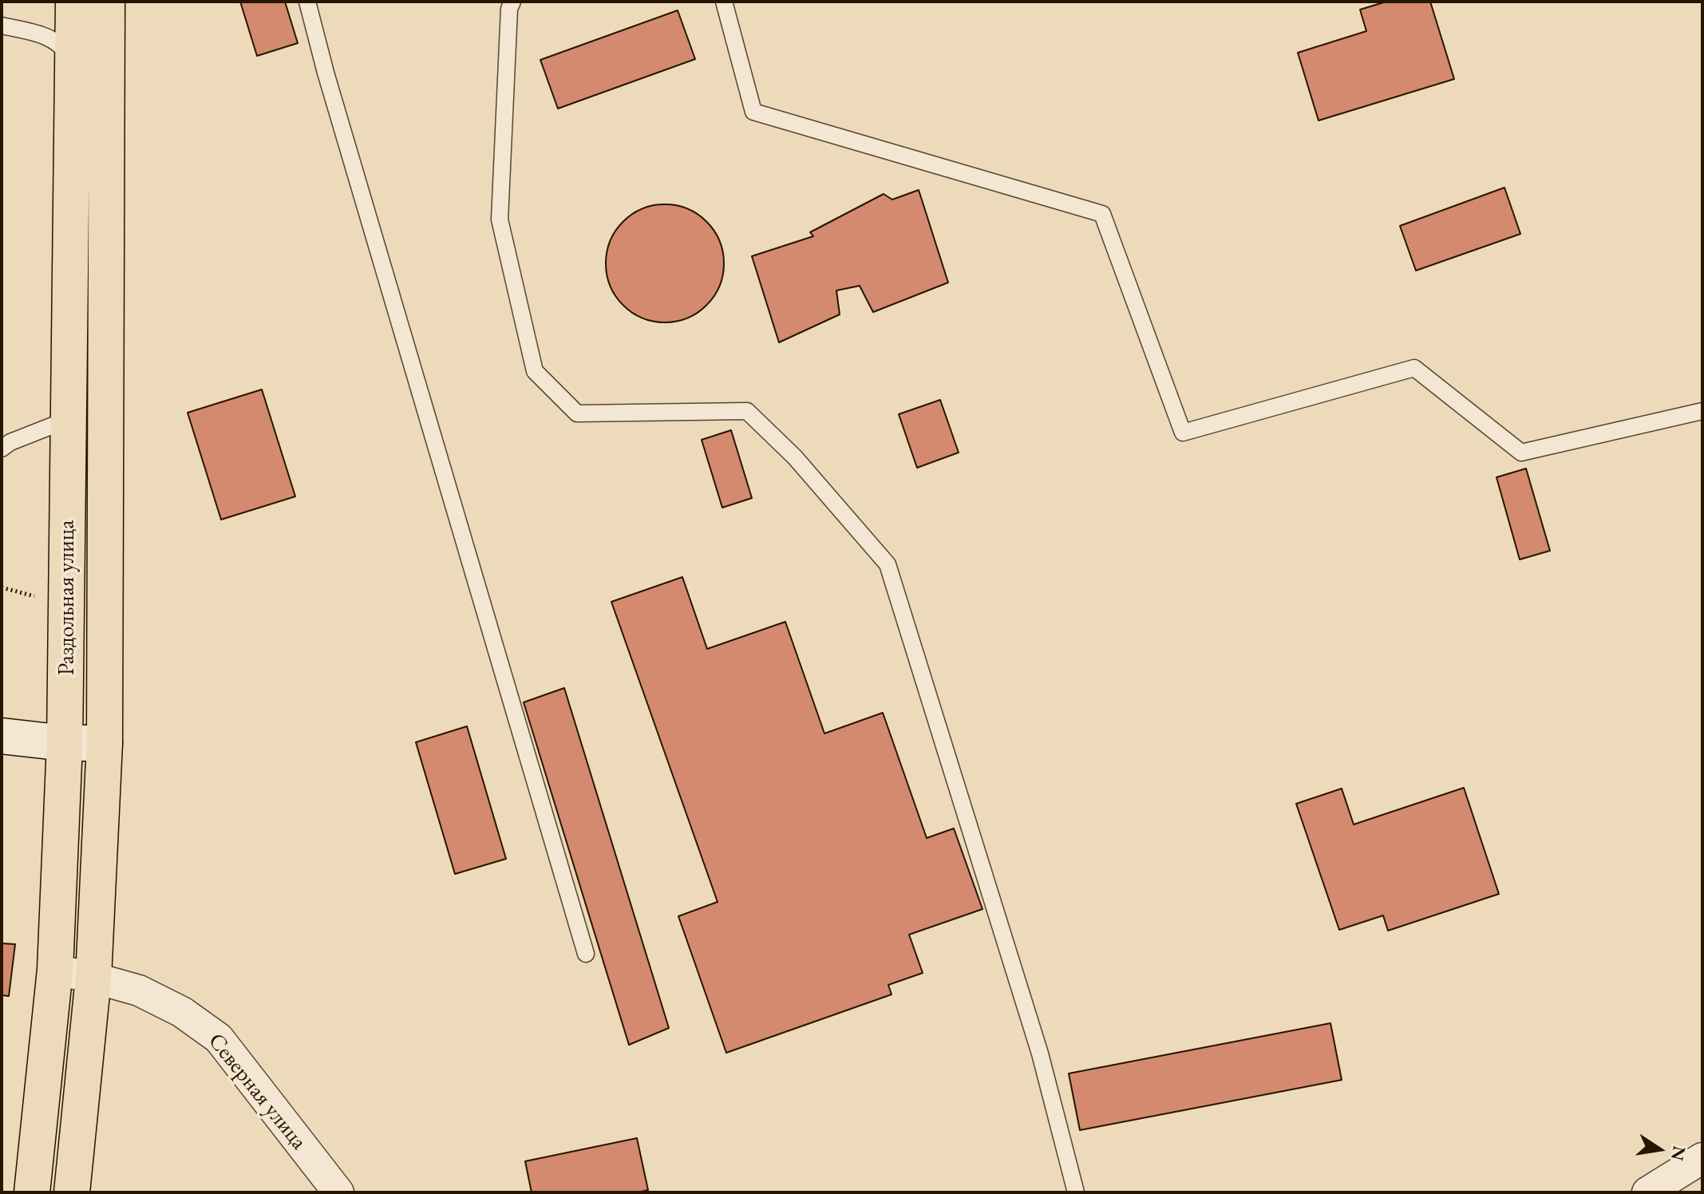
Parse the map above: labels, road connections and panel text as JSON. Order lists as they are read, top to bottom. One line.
{"streets":{"main road":["Раздольная улица"],"street":["Северная улица"]},"crossings":[["Раздольная улица","Северная улица"]],"north":"right"}
